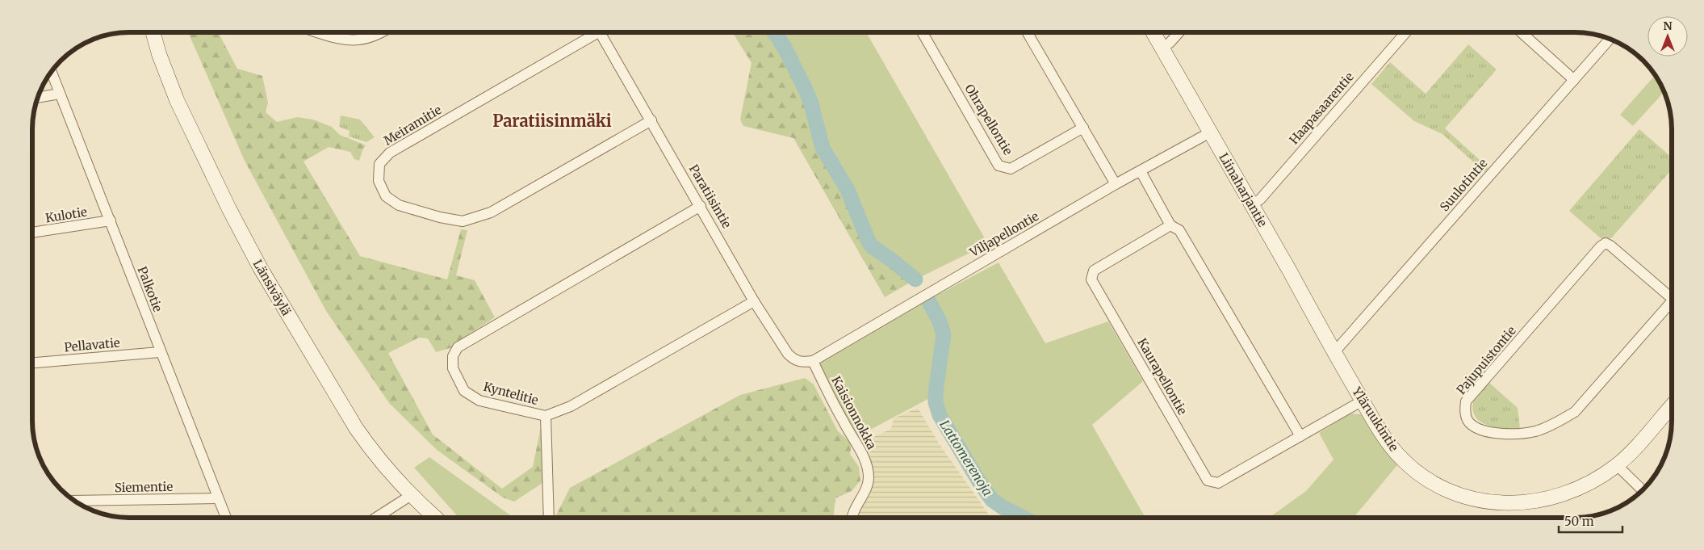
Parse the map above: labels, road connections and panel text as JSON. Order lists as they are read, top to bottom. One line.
{"streets":{"main road":["Liinaharjantie","Länsiväylä","Yläruukintie"],"street":["Haapasaarentie","Ohrapellontie","Meiramitie","Suulotintie","Paratiisintie","Kulotie","Viljapellontie","Palkotie","Pellavatie","Pajupuistontie","Kaurapellontie","Kyntelitie","Kaisionnokka","Siementie"]},"crossings":[["Haapasaarentie","Liinaharjantie"],["Meiramitie","Paratiisintie"],["Suulotintie","Liinaharjantie"],["Suulotintie","Yläruukintie"],["Liinaharjantie","Viljapellontie"],["Liinaharjantie","Yläruukintie"],["Paratiisintie","Viljapellontie"],["Paratiisintie","Kyntelitie"],["Paratiisintie","Kaisionnokka"],["Kulotie","Palkotie"],["Viljapellontie","Kaisionnokka"],["Palkotie","Pellavatie"],["Palkotie","Siementie"],["Kaurapellontie","Yläruukintie"]],"districts":["Paratiisinmäki"],"water":["Lattomerenoja"],"scale_bar":"50 m","north":"top"}
